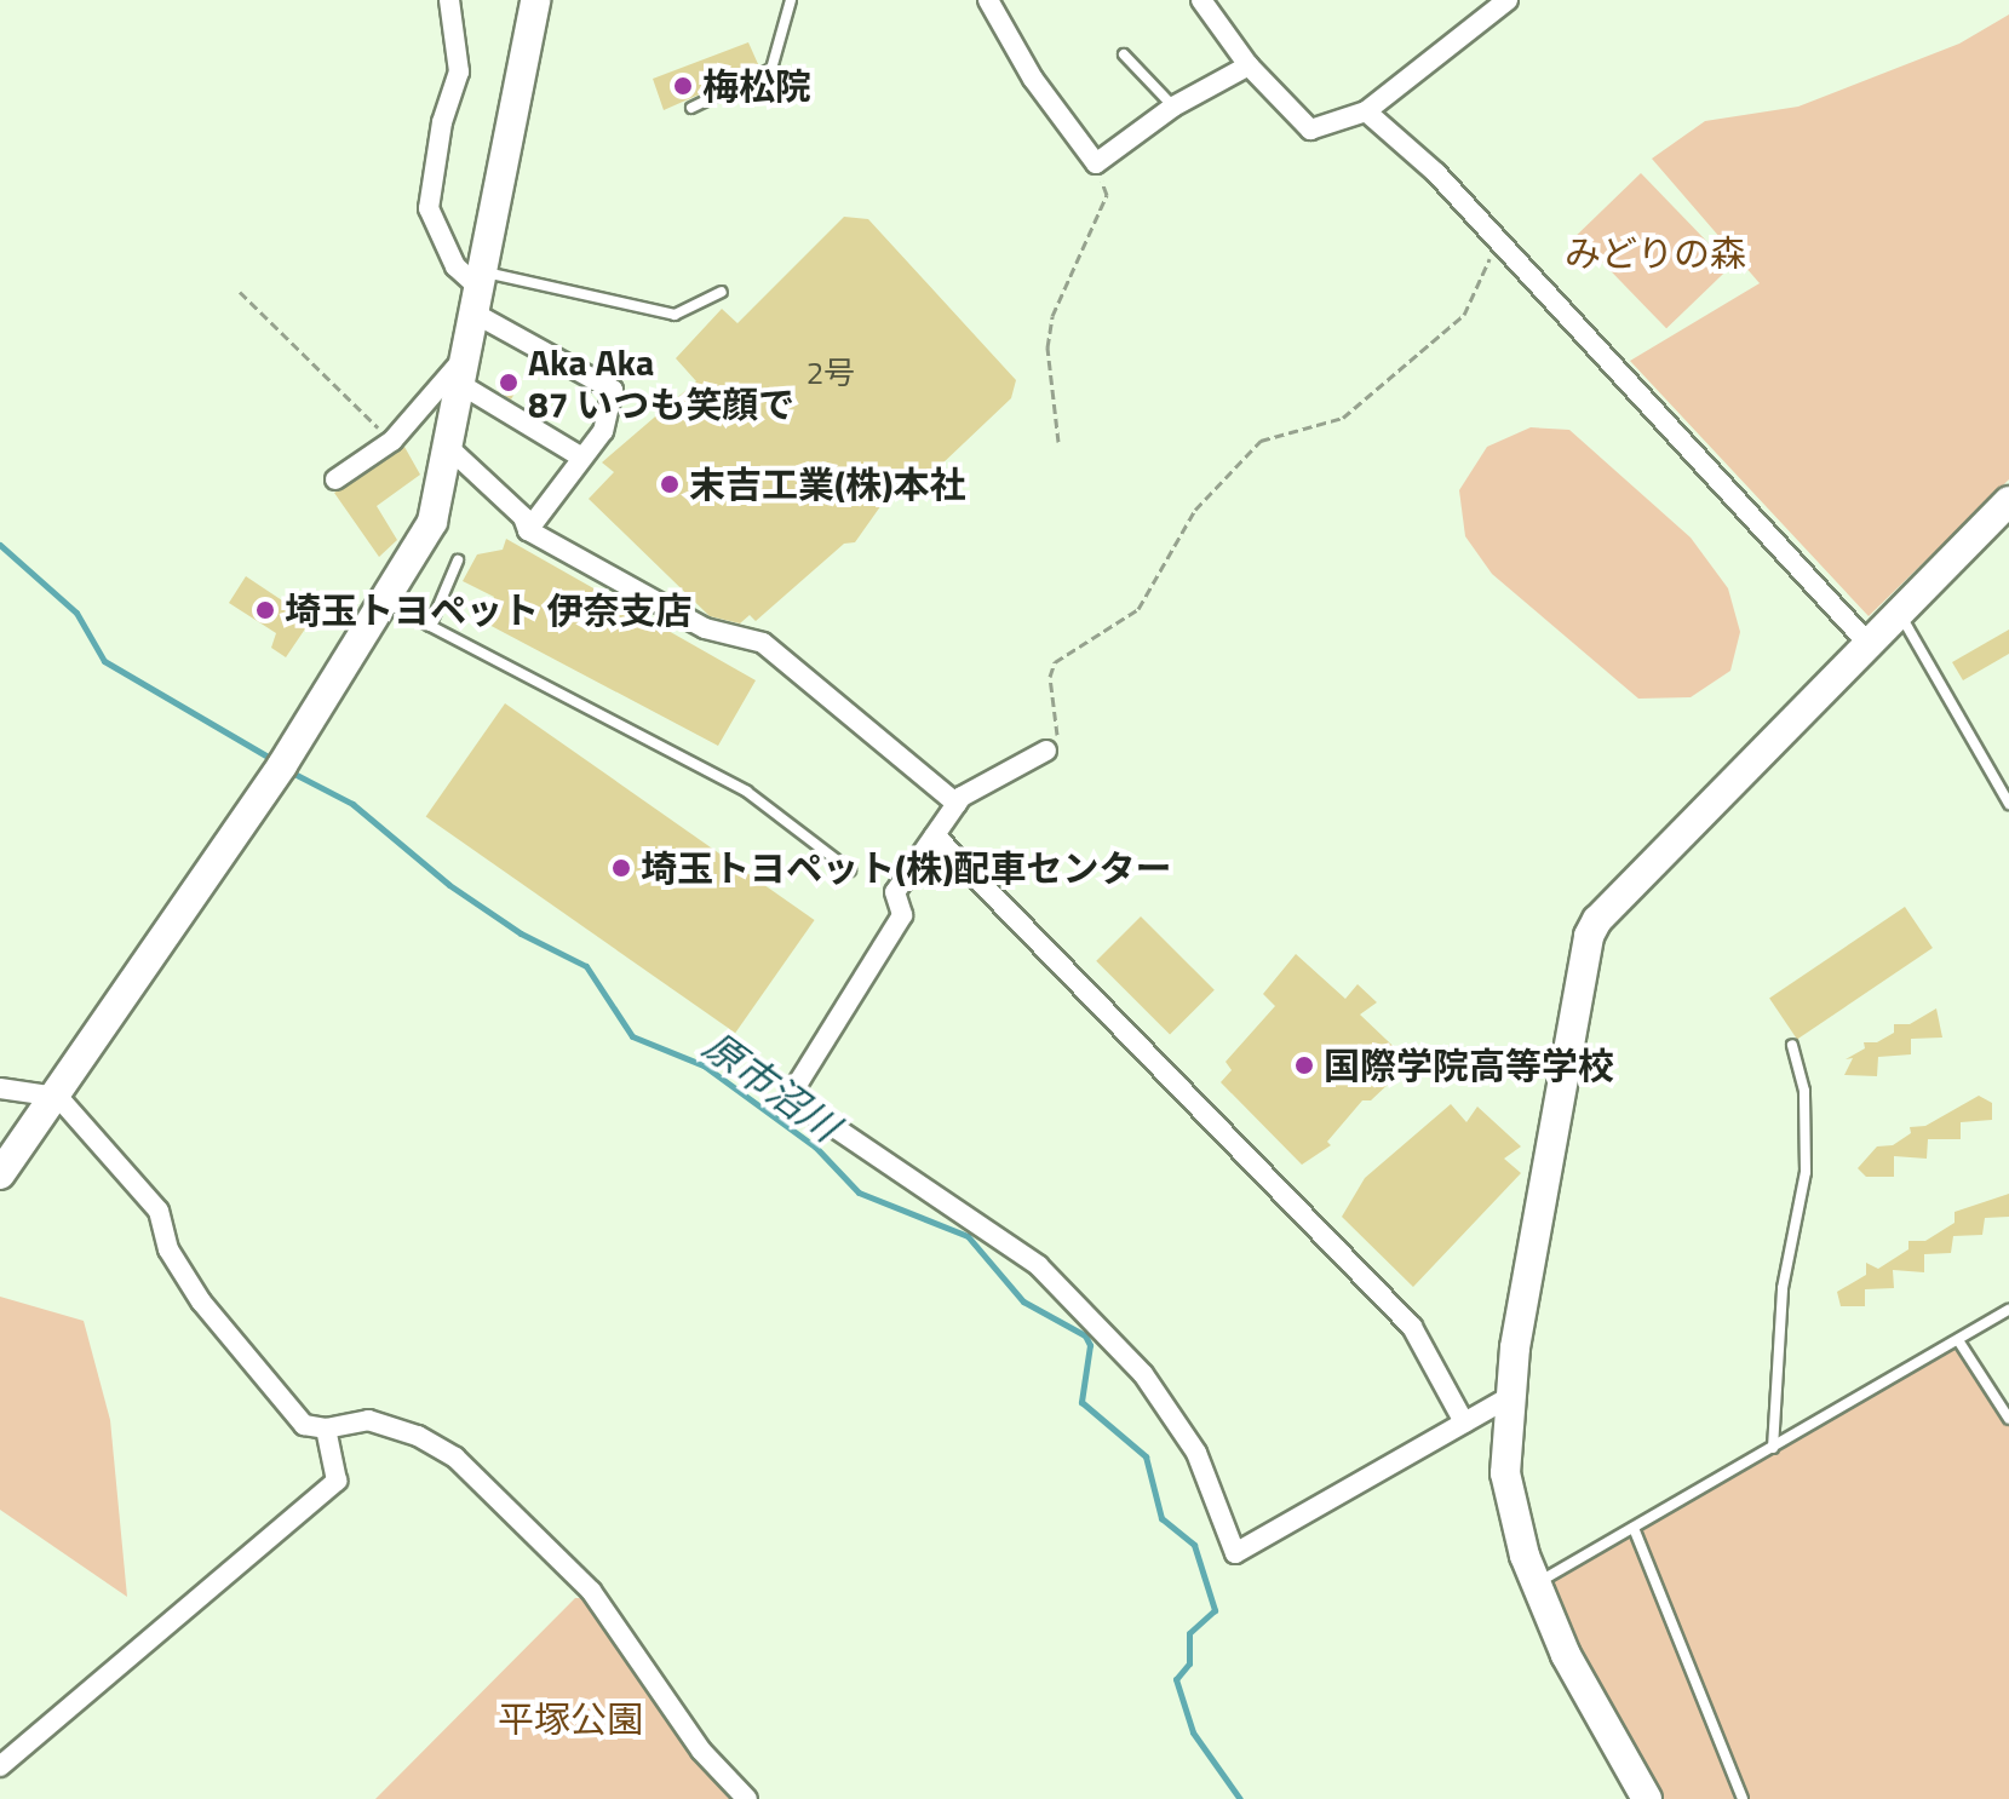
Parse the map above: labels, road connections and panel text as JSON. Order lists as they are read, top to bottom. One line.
{"water":["原市沼川"],"parks":["みどりの森","平塚公園"],"places":["梅松院","Aka Aka 87 いつも笑顔で","末吉工業(株)本社","埼玉トヨペット 伊奈支店","埼玉トヨペット(株)配車センター","国際学院高等学校"],"house_numbers":["2号"]}
